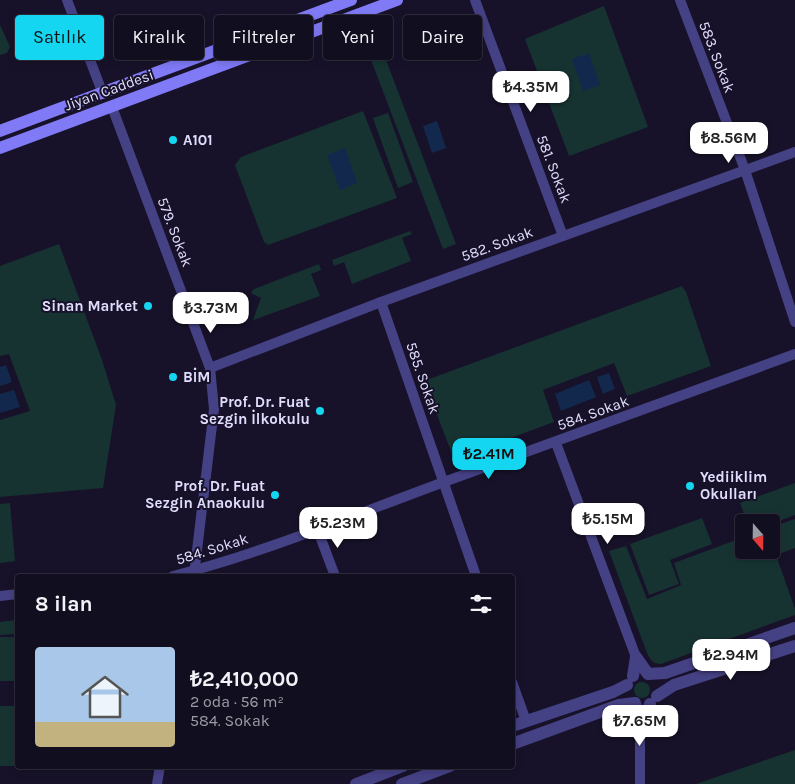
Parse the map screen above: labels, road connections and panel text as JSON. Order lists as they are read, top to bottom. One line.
{"streets":{"main road":["Jiyan Caddesi"],"street":["583. Sokak","581. Sokak","579. Sokak","582. Sokak","585. Sokak","584. Sokak"]},"crossings":[["583. Sokak","582. Sokak"],["Jiyan Caddesi","579. Sokak"],["581. Sokak","582. Sokak"],["579. Sokak","582. Sokak"],["579. Sokak","584. Sokak"],["582. Sokak","585. Sokak"],["585. Sokak","584. Sokak"]],"places":["A101","Sinan Market","BİM","Prof. Dr. Fuat Sezgin İlkokulu","Yediiklim Okulları","Prof. Dr. Fuat Sezgin Anaokulu"],"north":"bottom","page":{"chip":["Satılık","Kiralık","Filtreler","Yeni","Daire"],"price":["₺4.35M","₺8.56M","₺3.73M","₺2.41M","₺5.15M","₺5.23M","₺2.94M","₺7.65M"],"heading":"8 ilan","list":[{"name":"₺2,410,000","note":"2 oda · 56 m² · 584. Sokak"}]}}
